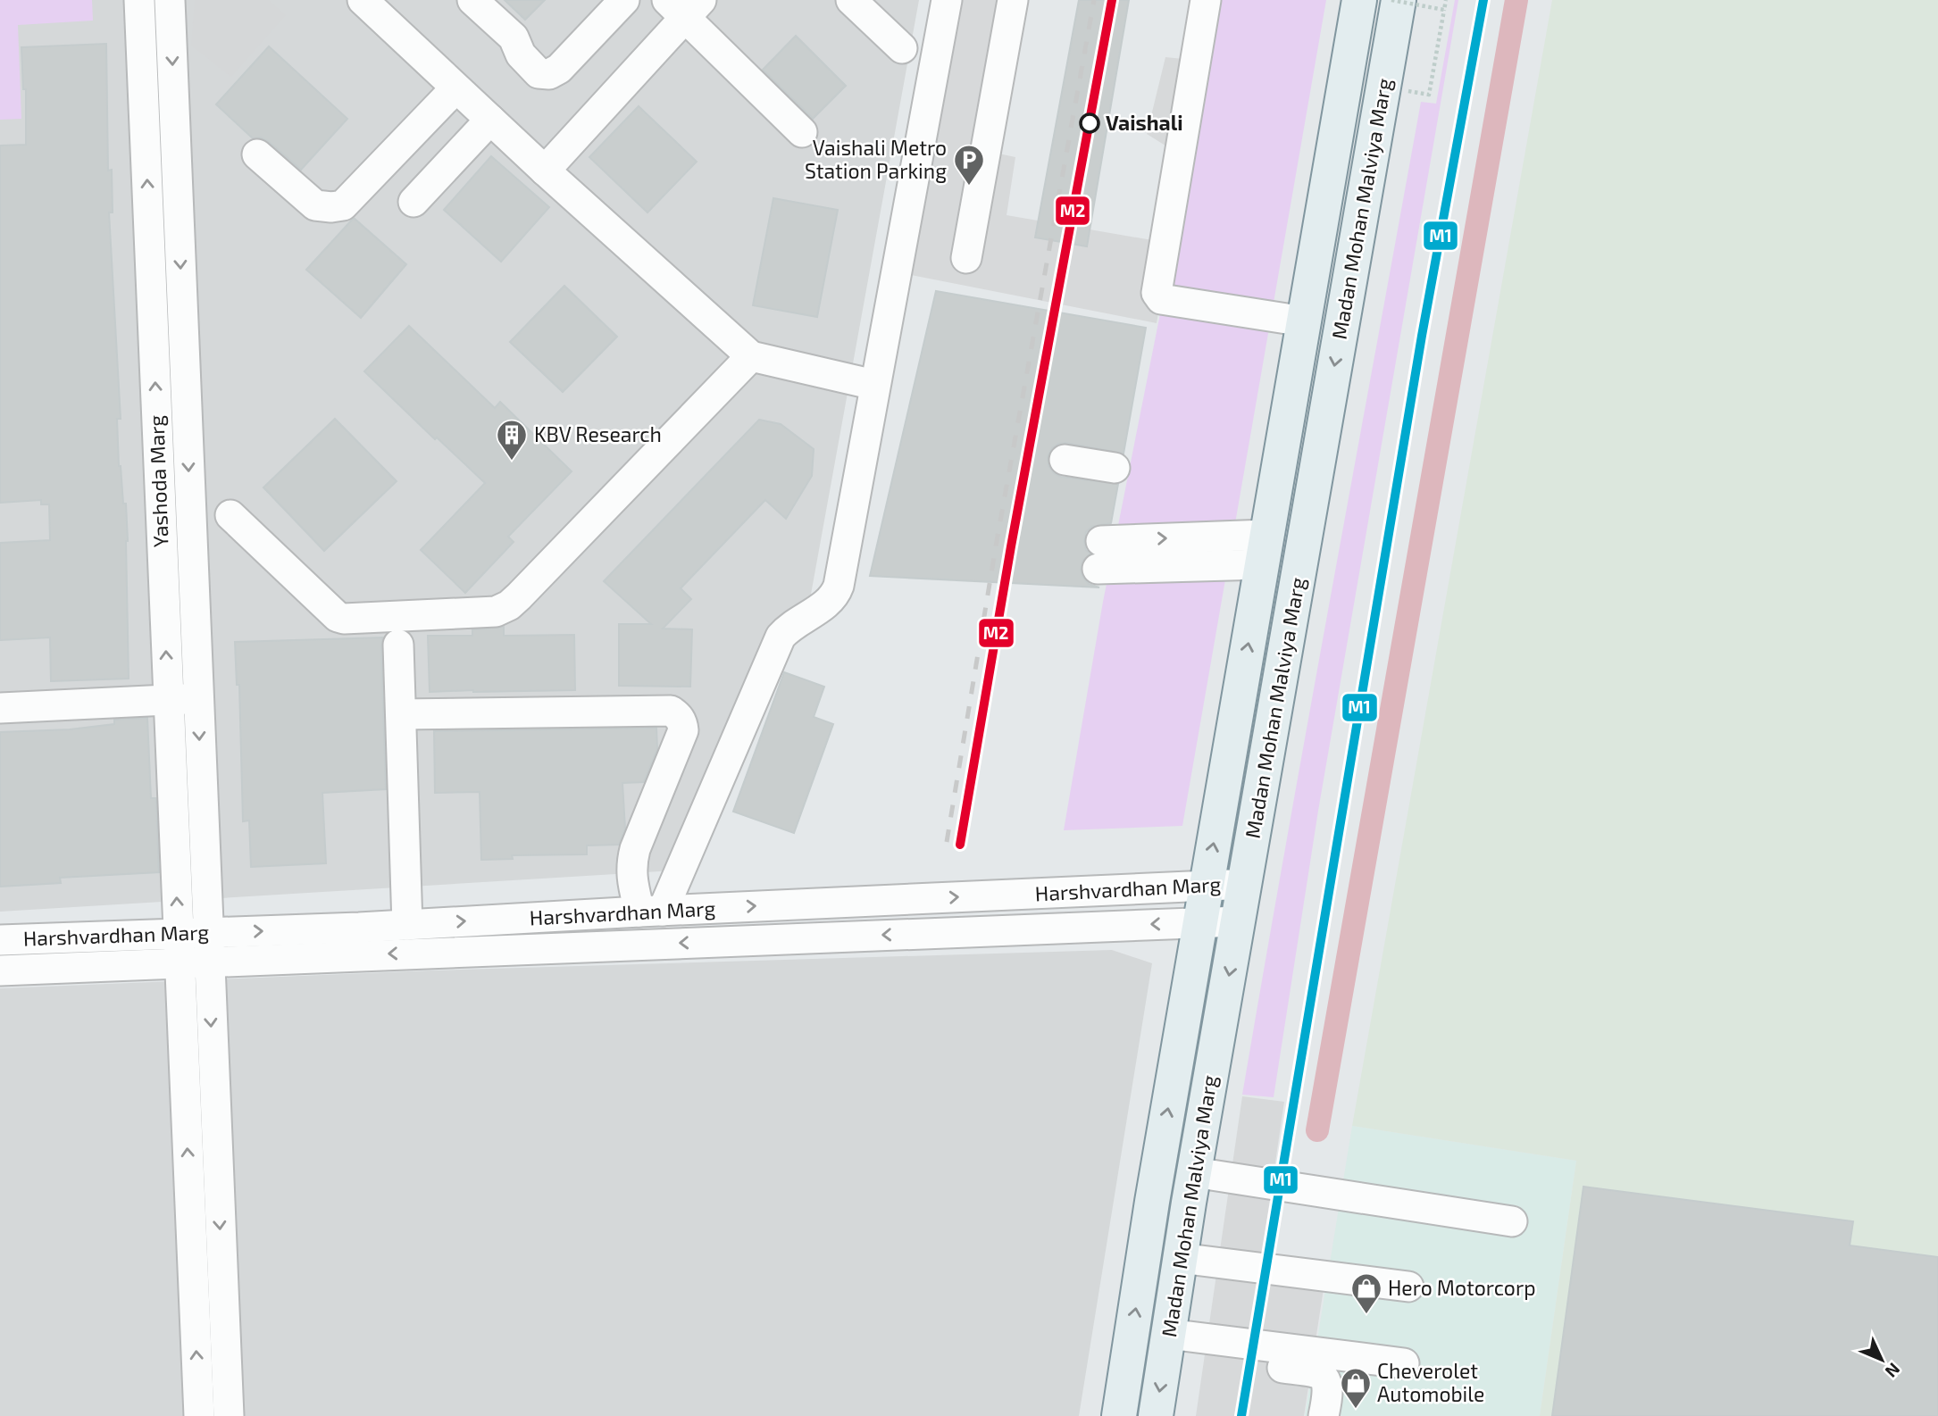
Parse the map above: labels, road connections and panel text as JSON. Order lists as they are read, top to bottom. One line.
{"streets":{"main road":["Madan Mohan Malviya Marg"],"street":["Yashoda Marg","Harshvardhan Marg"]},"crossings":[["Madan Mohan Malviya Marg","Harshvardhan Marg"],["Yashoda Marg","Harshvardhan Marg"]],"places":{"other":["Vaishali"],"parking":["Vaishali Metro Station Parking"],"building":["KBV Research"],"shop":["Hero Motorcorp","Cheverolet Automobile"]},"lines":["transit line M1","transit line M2"],"north":"bottom right"}
